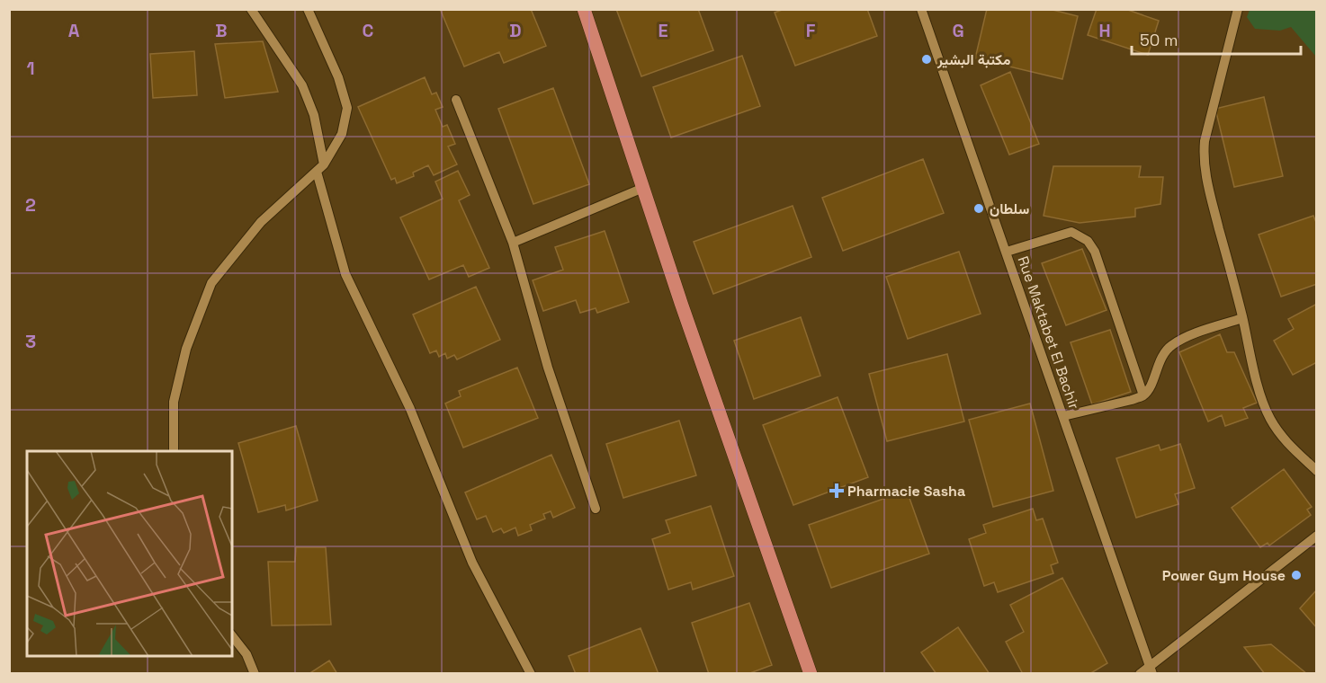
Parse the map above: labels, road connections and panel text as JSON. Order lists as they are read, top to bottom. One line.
{"streets":{"street":["Rue Maktabet El Bachir"]},"places":{"other":["مكتبة البشير","سلطان","Power Gym House"],"health":["Pharmacie Sasha"]},"scale_bar":"50 m","grid":{"columns":["A","B","C","D","E","F","G","H"],"rows":["1","2","3"]}}
